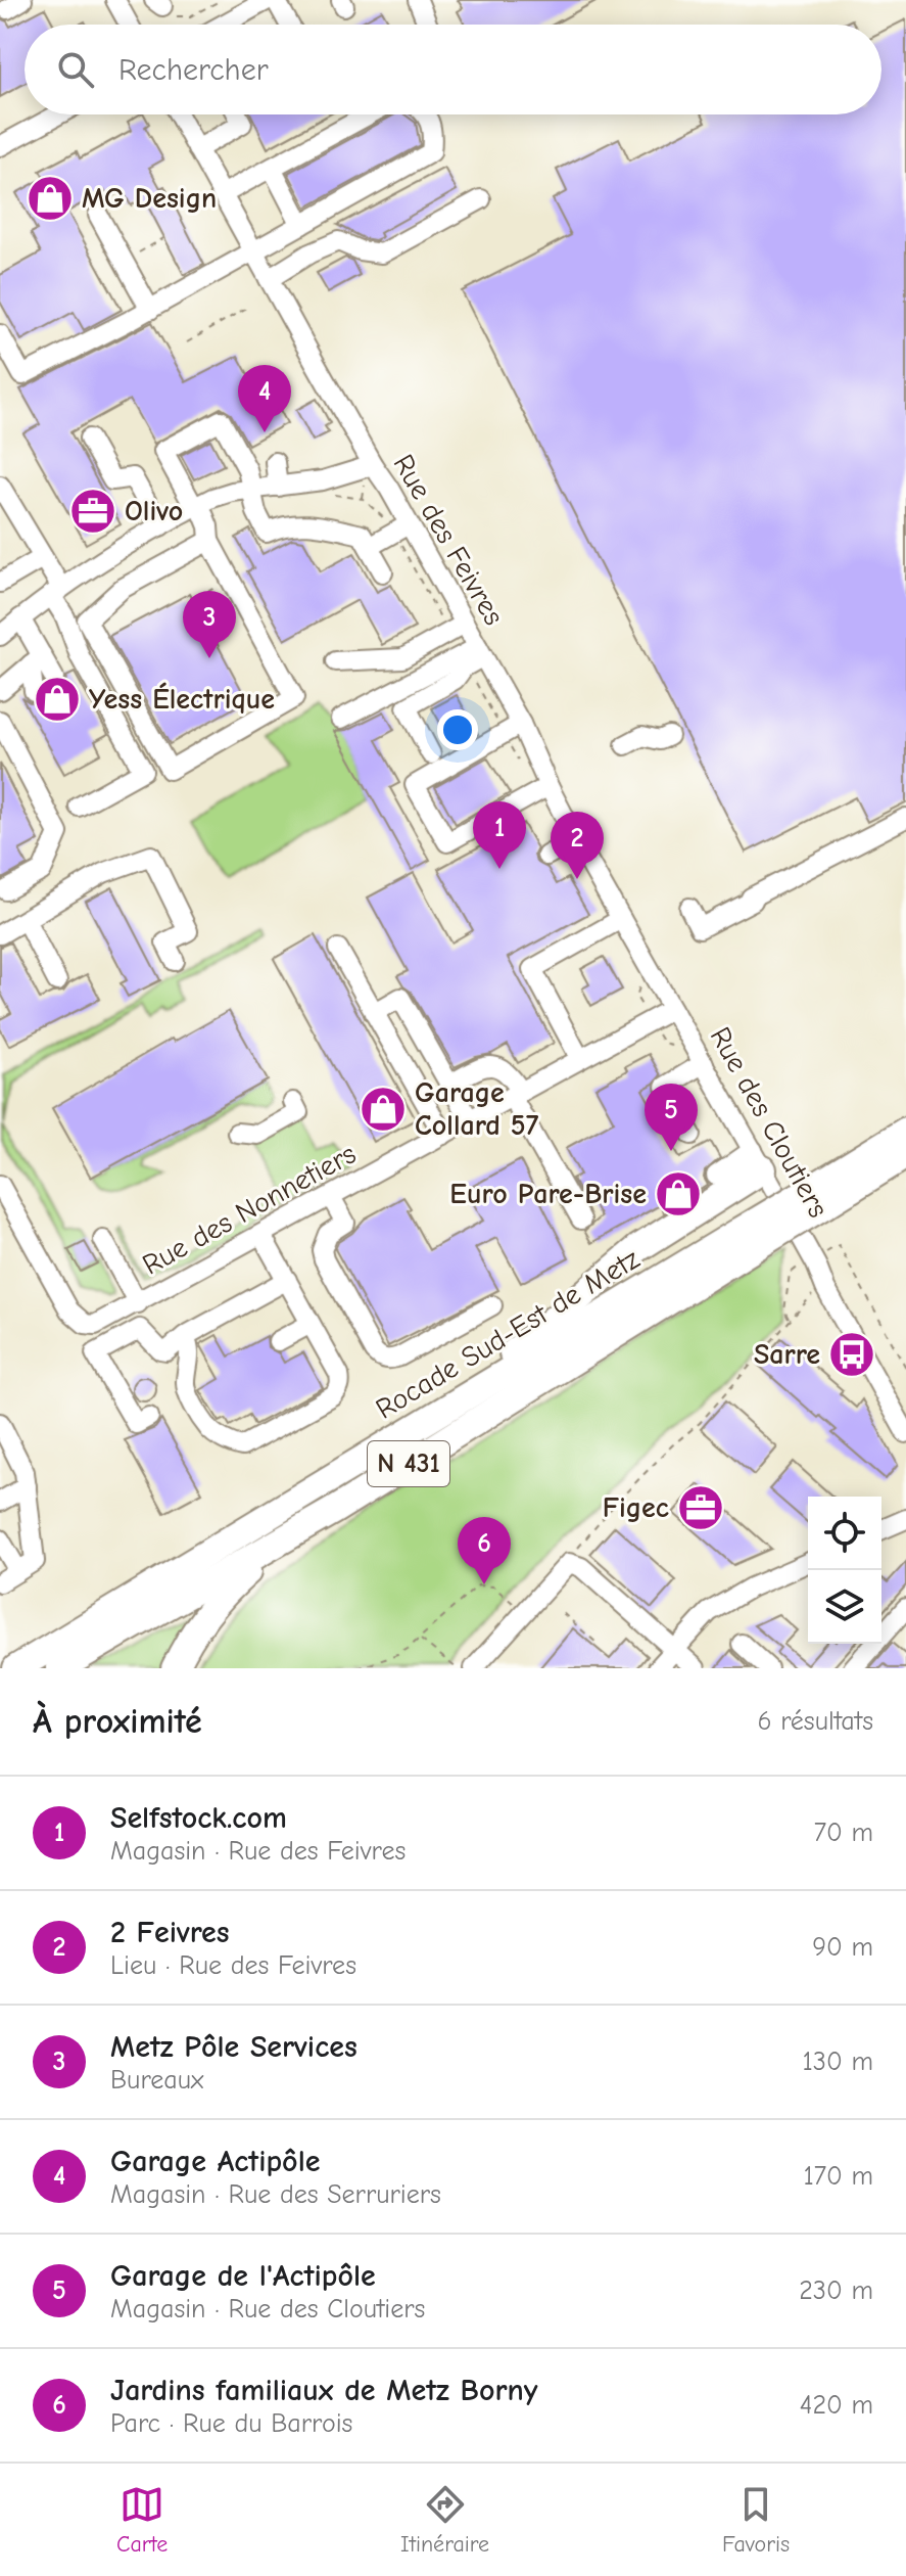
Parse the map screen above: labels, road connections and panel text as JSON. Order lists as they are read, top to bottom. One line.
{"streets":{"highway":["Rocade Sud-Est de Metz","N 431"],"street":["Rue des Feivres","Rue des Cloutiers","Rue des Nonnetiers"]},"crossings":[["Rue des Feivres","Rue des Cloutiers"],["Rue des Feivres","Rue des Nonnetiers"],["Rue des Cloutiers","Rue des Nonnetiers"]],"places":{"shop":["MG Design","Yess Électrique","Garage Collard 57","Euro Pare-Brise"],"office":["Olivo","Figec"],"bus stop":["Sarre"]},"page":{"search":"Rechercher","pins":["4","3","1","2","5","6"],"heading":["À proximité","6 résultats"],"list":[{"mark":"1","name":"Selfstock.com","note":"Magasin · Rue des Feivres","value":"70 m"},{"mark":"2","name":"2 Feivres","note":"Lieu · Rue des Feivres","value":"90 m"},{"mark":"3","name":"Metz Pôle Services","note":"Bureaux","value":"130 m"},{"mark":"4","name":"Garage Actipôle","note":"Magasin · Rue des Serruriers","value":"170 m"},{"mark":"5","name":"Garage de l'Actipôle","note":"Magasin · Rue des Cloutiers","value":"230 m"},{"mark":"6","name":"Jardins familiaux de Metz Borny","note":"Parc · Rue du Barrois","value":"420 m"}],"nav":["Carte","Itinéraire","Favoris"]}}
